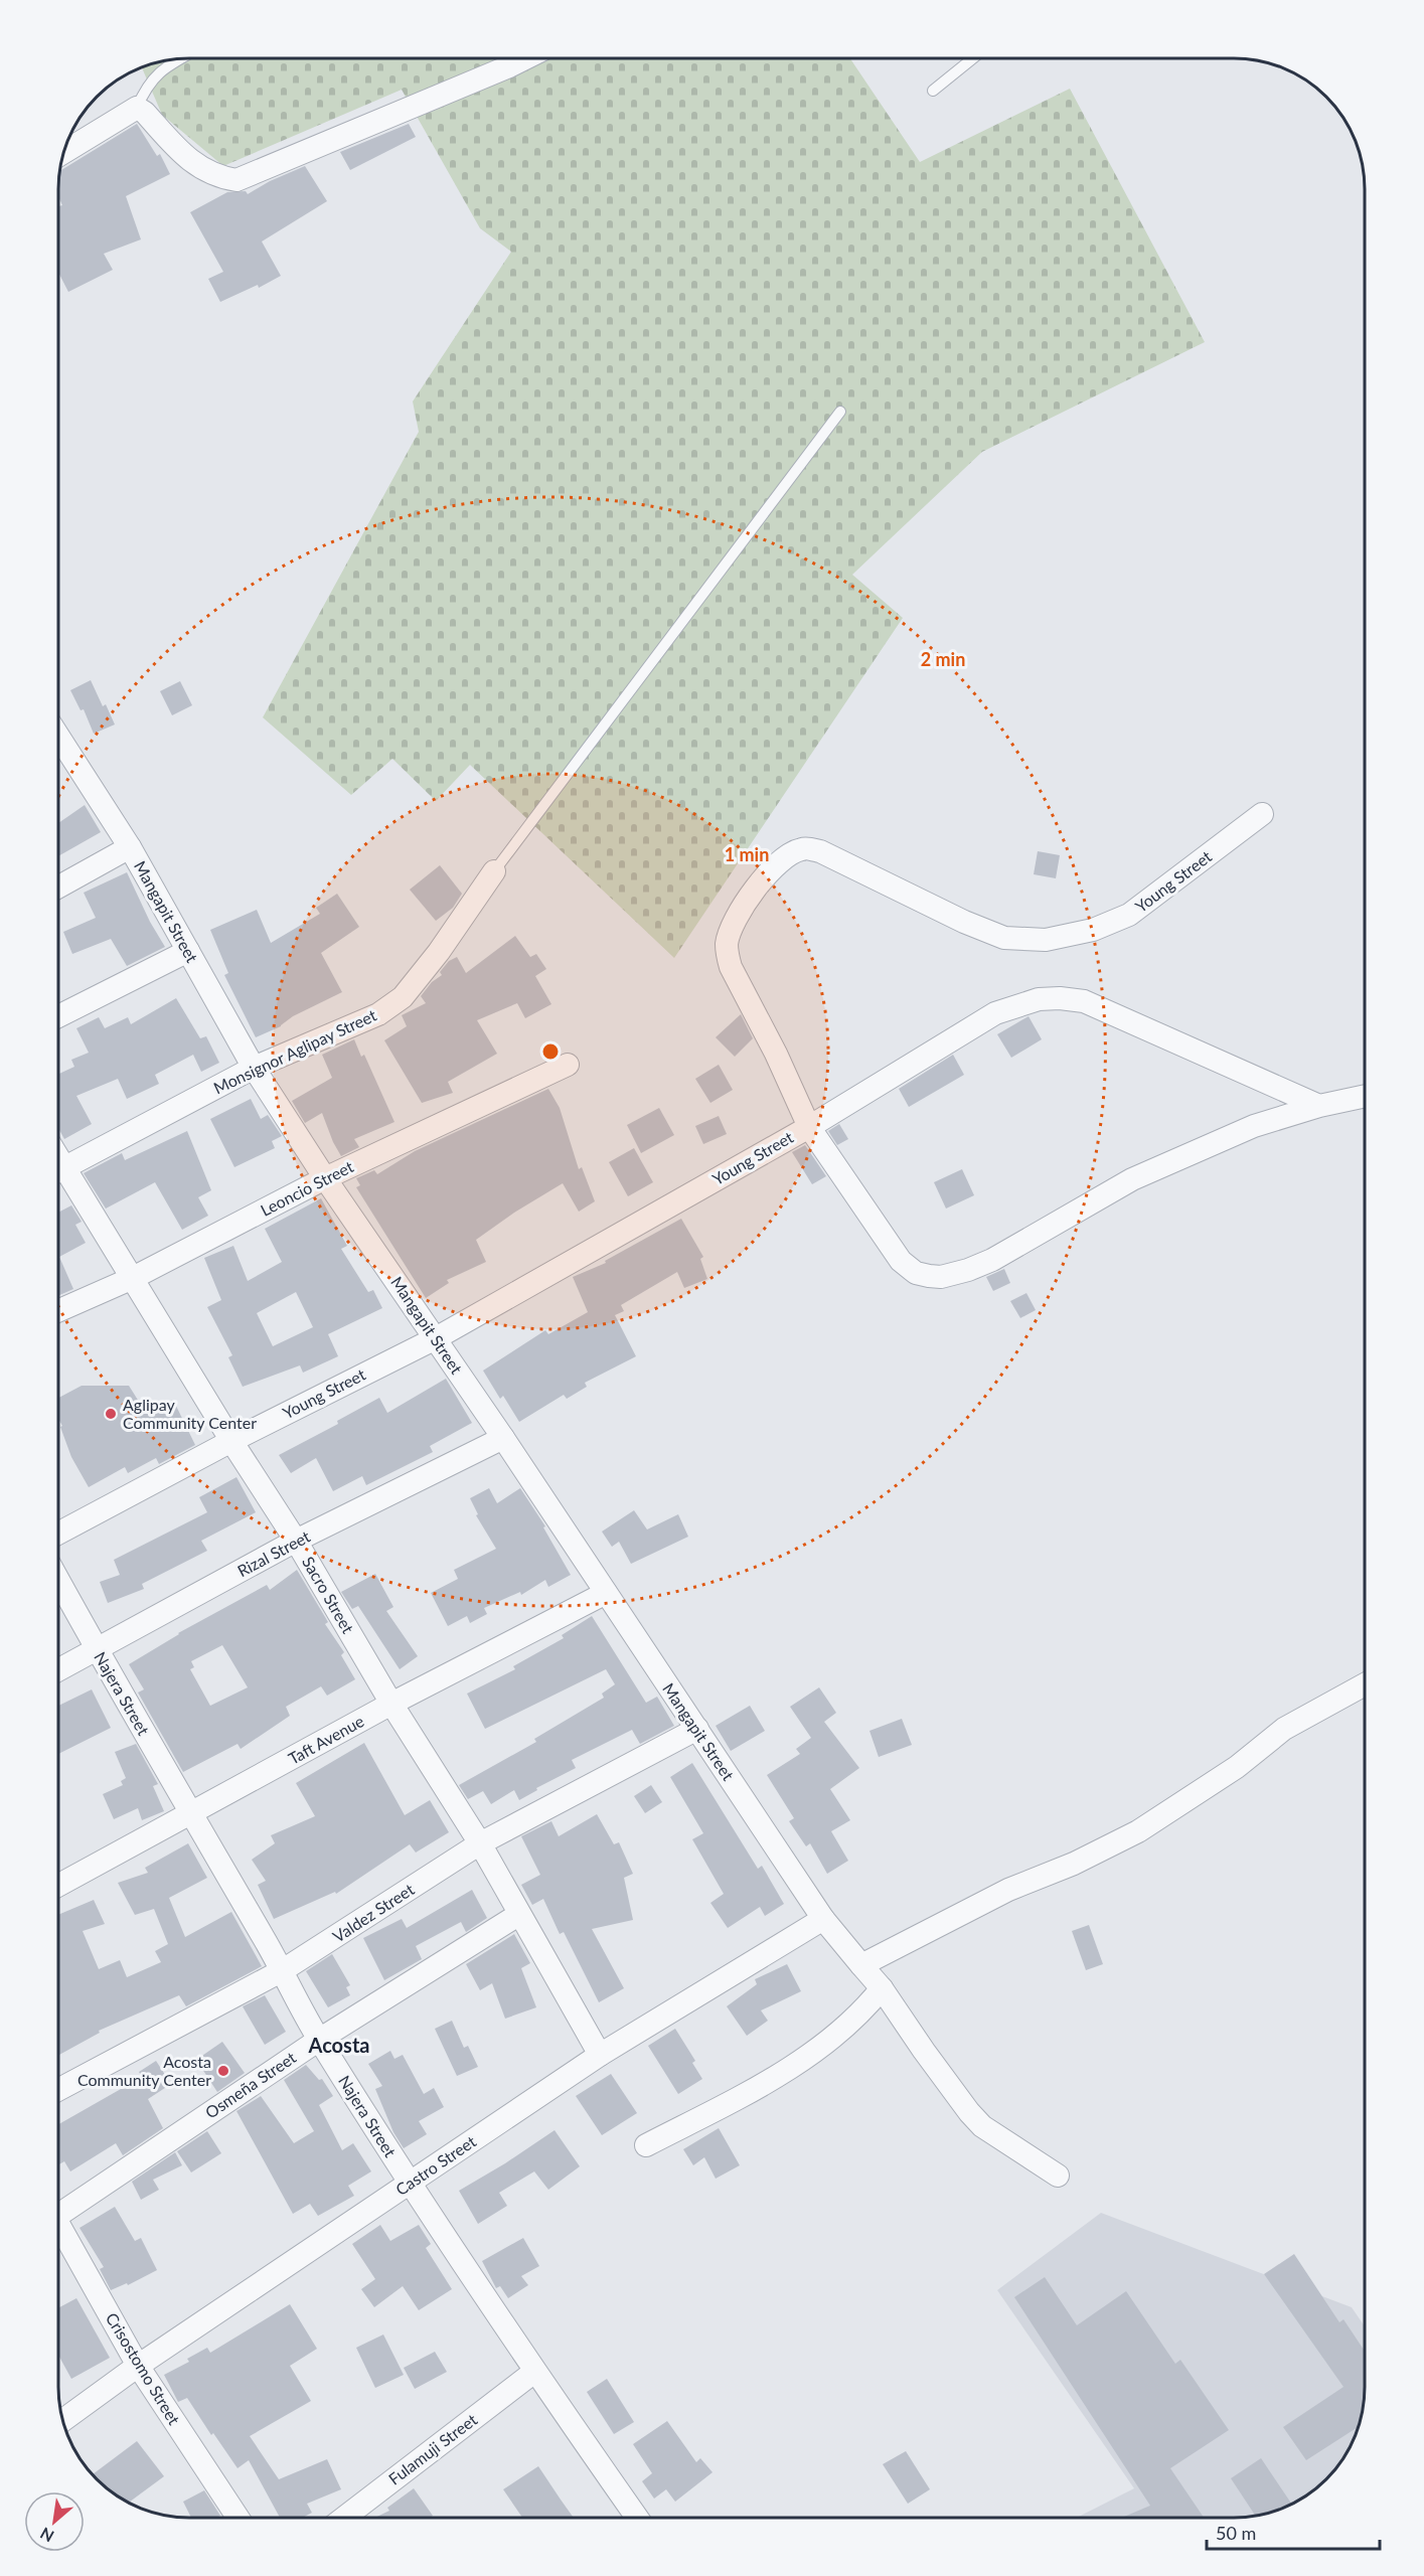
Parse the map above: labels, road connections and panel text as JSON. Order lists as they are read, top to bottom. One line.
{"streets":{"street":["Young Street","Mangapit Street","Monsignor Aglipay Street","Leoncio Street","Rizal Street","Sacro Street","Najera Street","Taft Avenue","Valdez Street","Osmeña Street","Castro Street","Crisostomo Street","Fulamuji Street"]},"crossings":[["Young Street","Mangapit Street"],["Young Street","Sacro Street"],["Mangapit Street","Monsignor Aglipay Street"],["Mangapit Street","Leoncio Street"],["Mangapit Street","Rizal Street"],["Mangapit Street","Taft Avenue"],["Mangapit Street","Valdez Street"],["Mangapit Street","Castro Street"],["Leoncio Street","Sacro Street"],["Rizal Street","Sacro Street"],["Rizal Street","Najera Street"],["Sacro Street","Taft Avenue"],["Sacro Street","Valdez Street"],["Sacro Street","Osmeña Street"],["Sacro Street","Castro Street"],["Najera Street","Taft Avenue"],["Najera Street","Valdez Street"],["Najera Street","Osmeña Street"],["Najera Street","Castro Street"],["Najera Street","Fulamuji Street"],["Castro Street","Crisostomo Street"]],"districts":["Acosta"],"places":["Aglipay Community Center","Acosta Community Center"],"scale_bar":"50 m","north":"bottom left","rings":["2 min","1 min"]}
